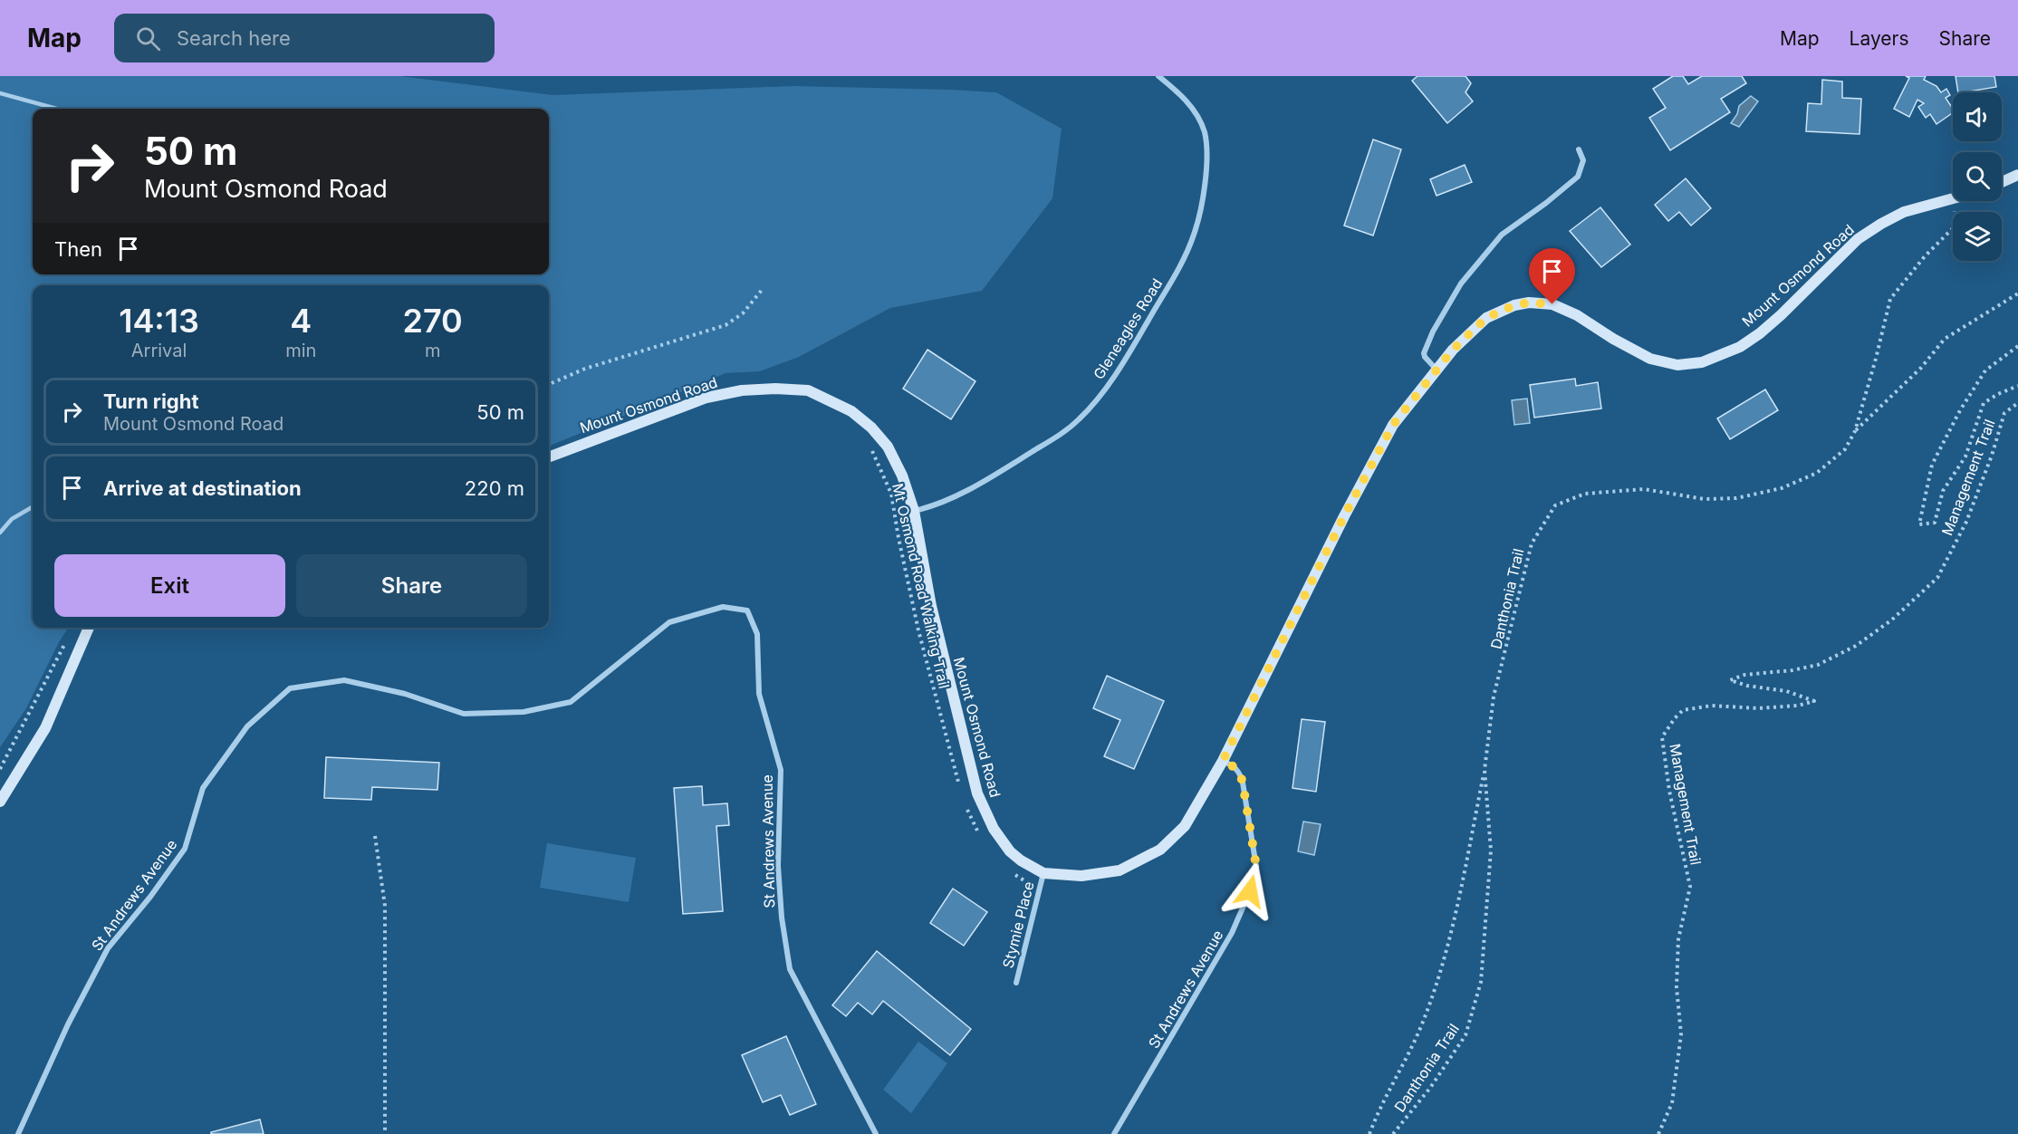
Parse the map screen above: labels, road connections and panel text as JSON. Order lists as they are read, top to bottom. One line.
{"streets":{"street":["Mount Osmond Road","Gleneagles Road","St Andrews Avenue","Stymie Place"],"path":["Management Trail","Mt Osmond Road Walking Trail","Danthonia Trail"]},"crossings":[["Mount Osmond Road","Gleneagles Road"],["Mount Osmond Road","St Andrews Avenue"],["Mount Osmond Road","Stymie Place"]],"page":{"header":"Map","search":"Search here","nav":["Map","Layers","Share"],"turn":["50 m","Mount Osmond Road"],"then":"Then","eta":["14:13","Arrival","4","min","270","m"],"list":[{"name":"Turn right","note":"Mount Osmond Road","value":"50 m"},{"name":"Arrive at destination","value":"220 m"}],"buttons":["Exit","Share"]}}
